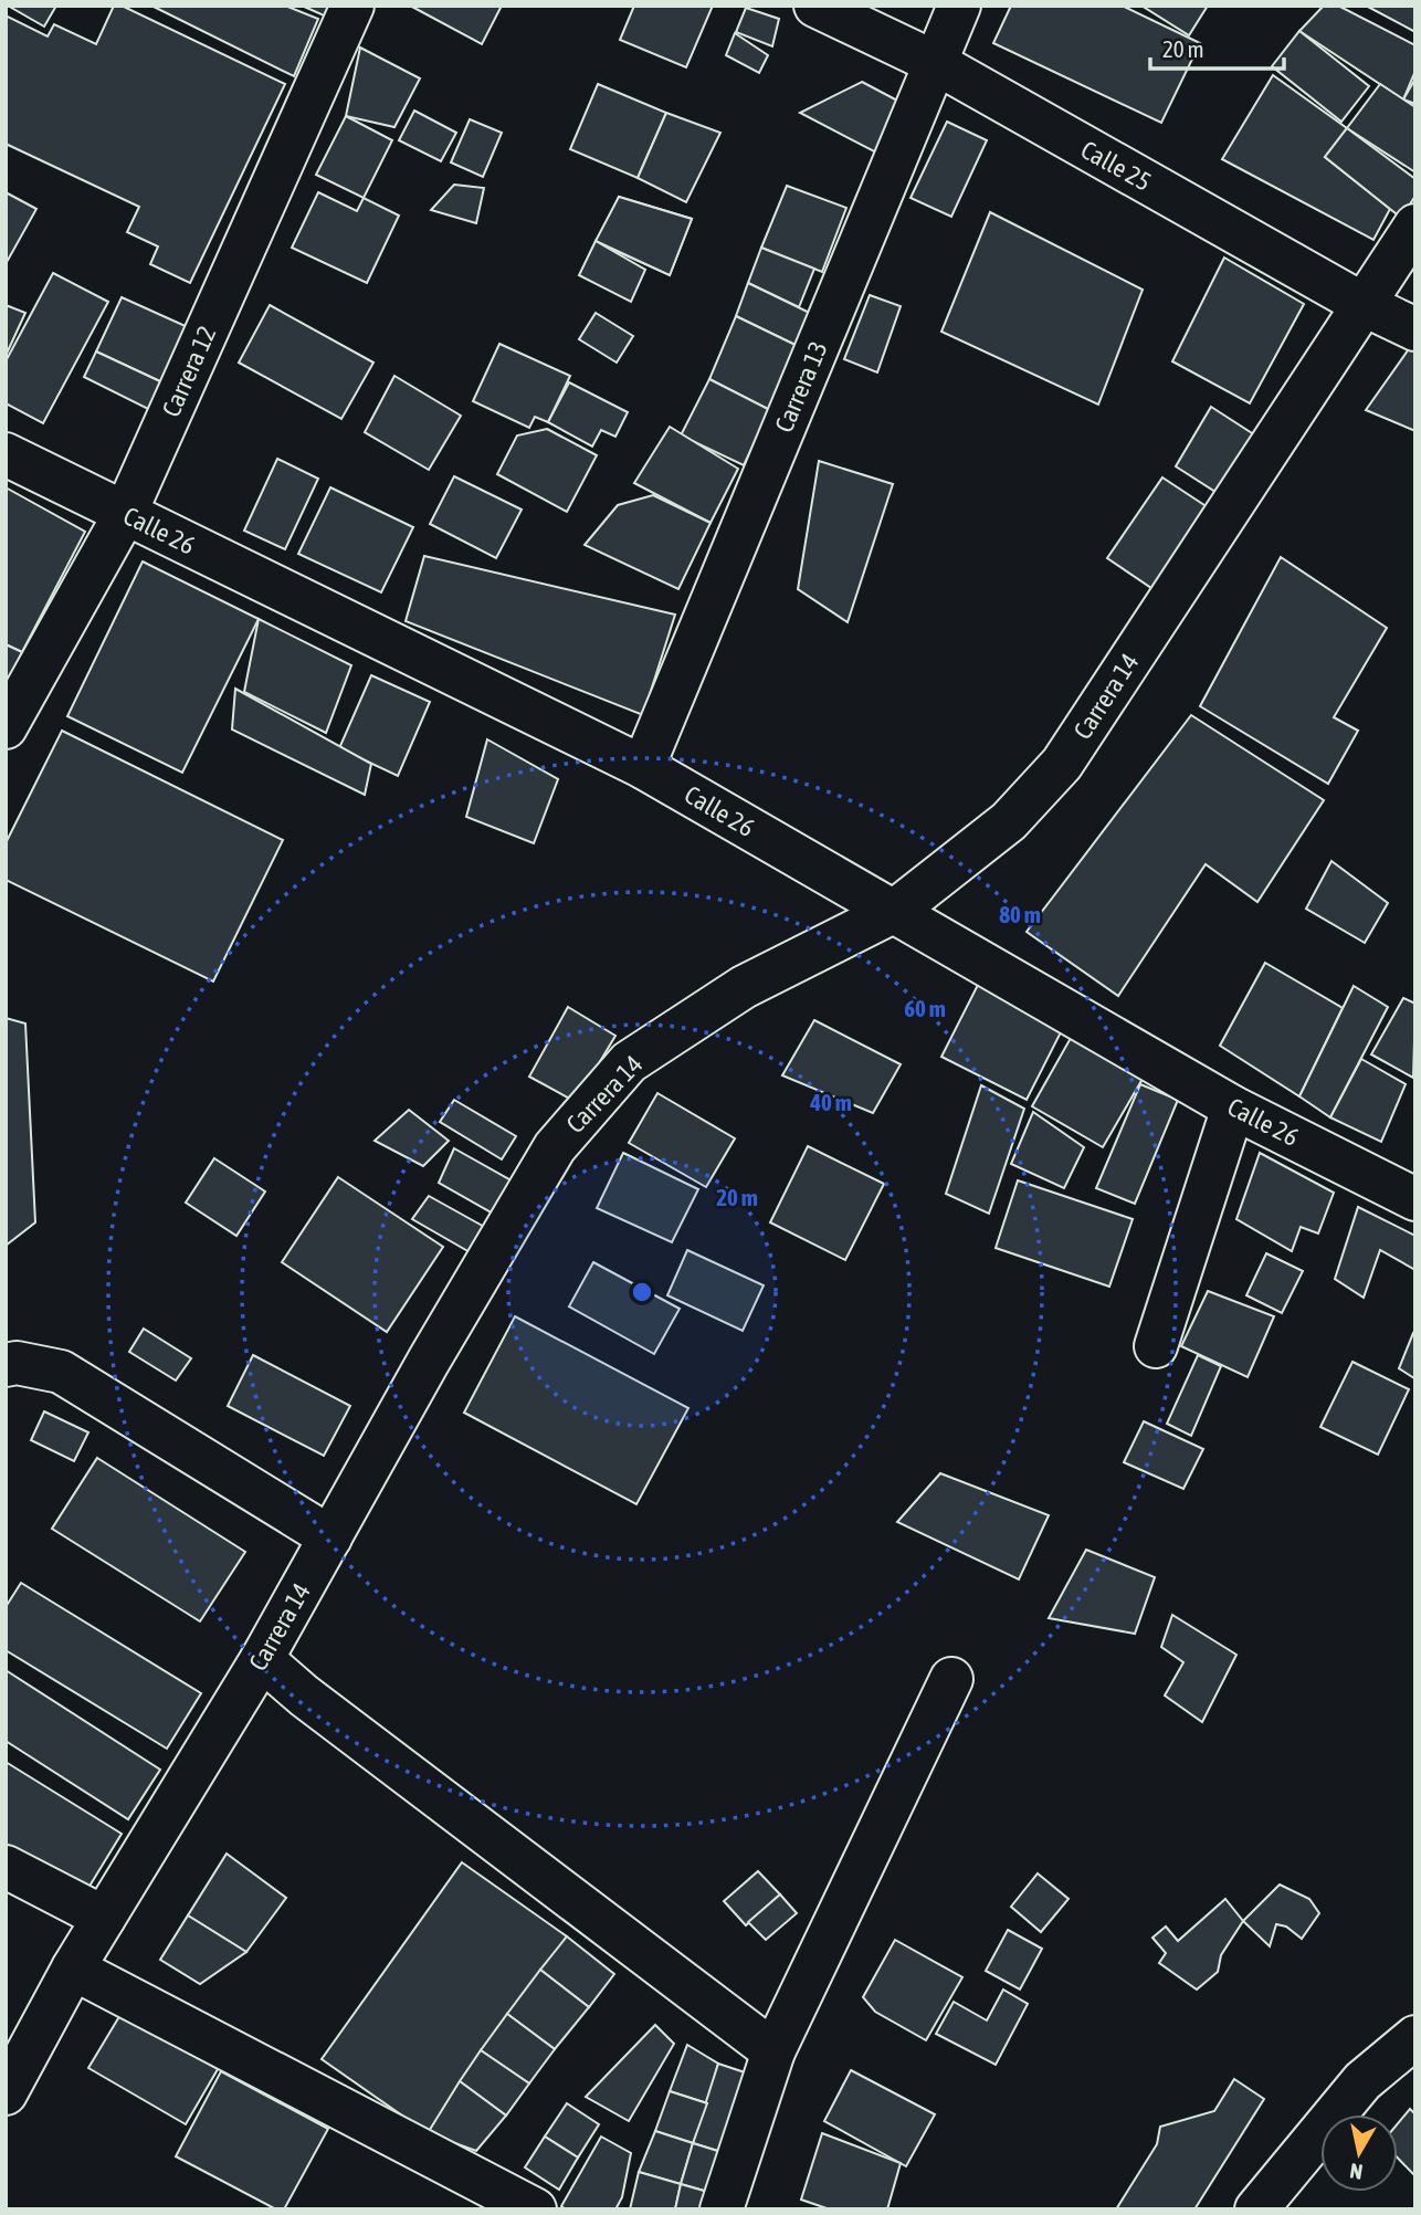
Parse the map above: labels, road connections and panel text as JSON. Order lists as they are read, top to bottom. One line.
{"streets":{"street":["Calle 25","Carrera 12","Carrera 13","Calle 26","Carrera 14"]},"crossings":[["Calle 25","Carrera 13"],["Calle 25","Carrera 14"],["Carrera 12","Calle 26"],["Carrera 13","Calle 26"],["Calle 26","Carrera 14"]],"scale_bar":"20 m","north":"bottom","rings":["80 m","60 m","40 m","20 m"]}
